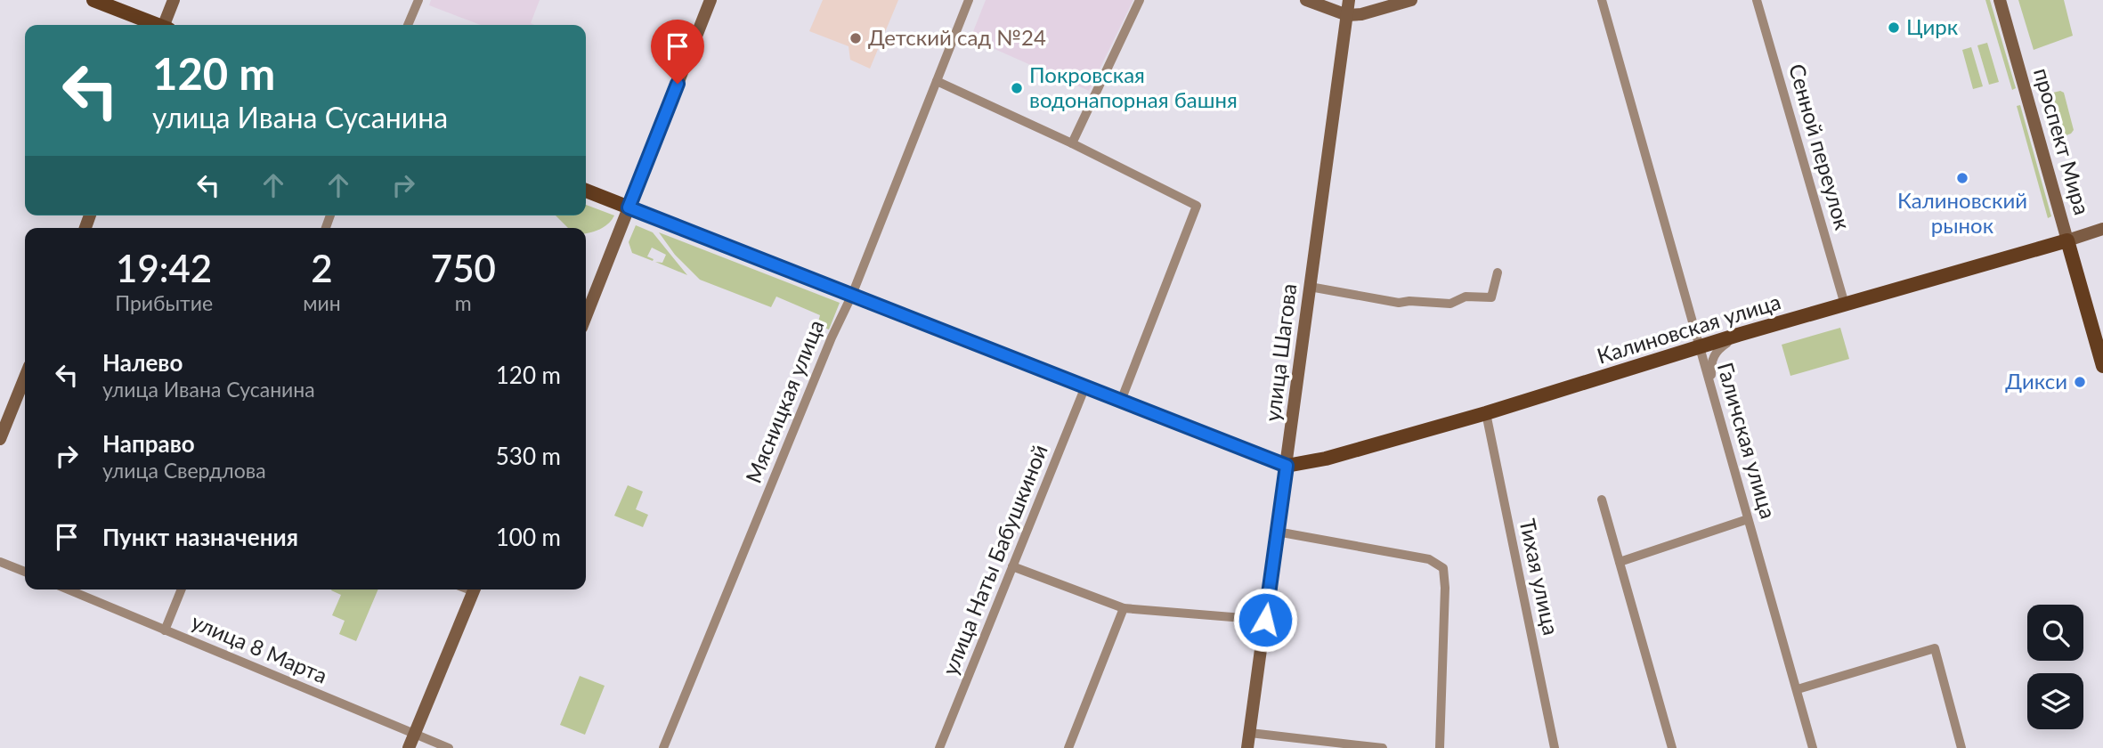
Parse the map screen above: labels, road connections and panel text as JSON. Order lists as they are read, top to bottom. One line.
{"streets":{"main road":["проспект Мира","Калиновская улица","улица Шагова"],"street":["Сенной переулок","Мясницкая улица","Галичская улица","улица Наты Бабушкиной","Тихая улица","улица 8 Марта"]},"crossings":[["проспект Мира","Калиновская улица"],["Сенной переулок","Калиновская улица"],["Калиновская улица","улица Шагова"],["Калиновская улица","Галичская улица"],["Калиновская улица","Тихая улица"]],"places":["Цирк","Детский сад №24","Покровская водонапорная башня","Калиновский рынок","Дикси"],"page":{"turn":["120 m","улица Ивана Сусанина"],"eta":["19:42","Прибытие","2","мин","750","m"],"list":[{"name":"Налево","note":"улица Ивана Сусанина","value":"120 m"},{"name":"Направо","note":"улица Свердлова","value":"530 m"},{"name":"Пункт назначения","value":"100 m"}]}}
